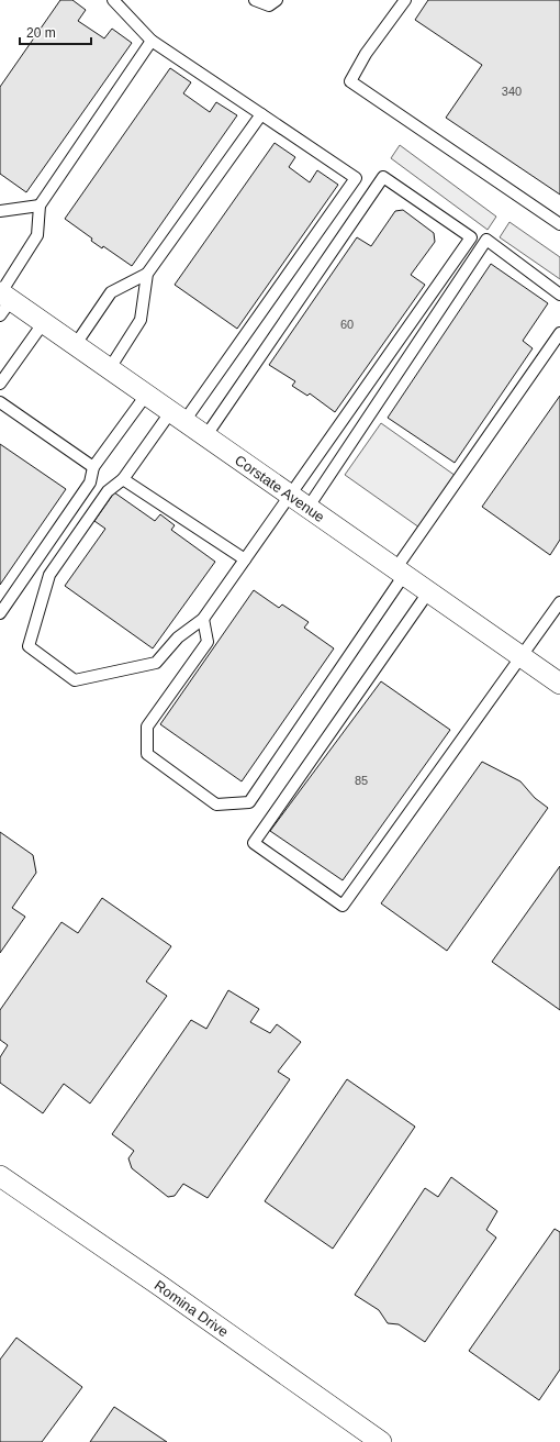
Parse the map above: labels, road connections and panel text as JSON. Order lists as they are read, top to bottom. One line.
{"streets":{"street":["Corstate Avenue","Romina Drive"]},"house_numbers":["340","60","85"],"scale_bar":"20 m"}
